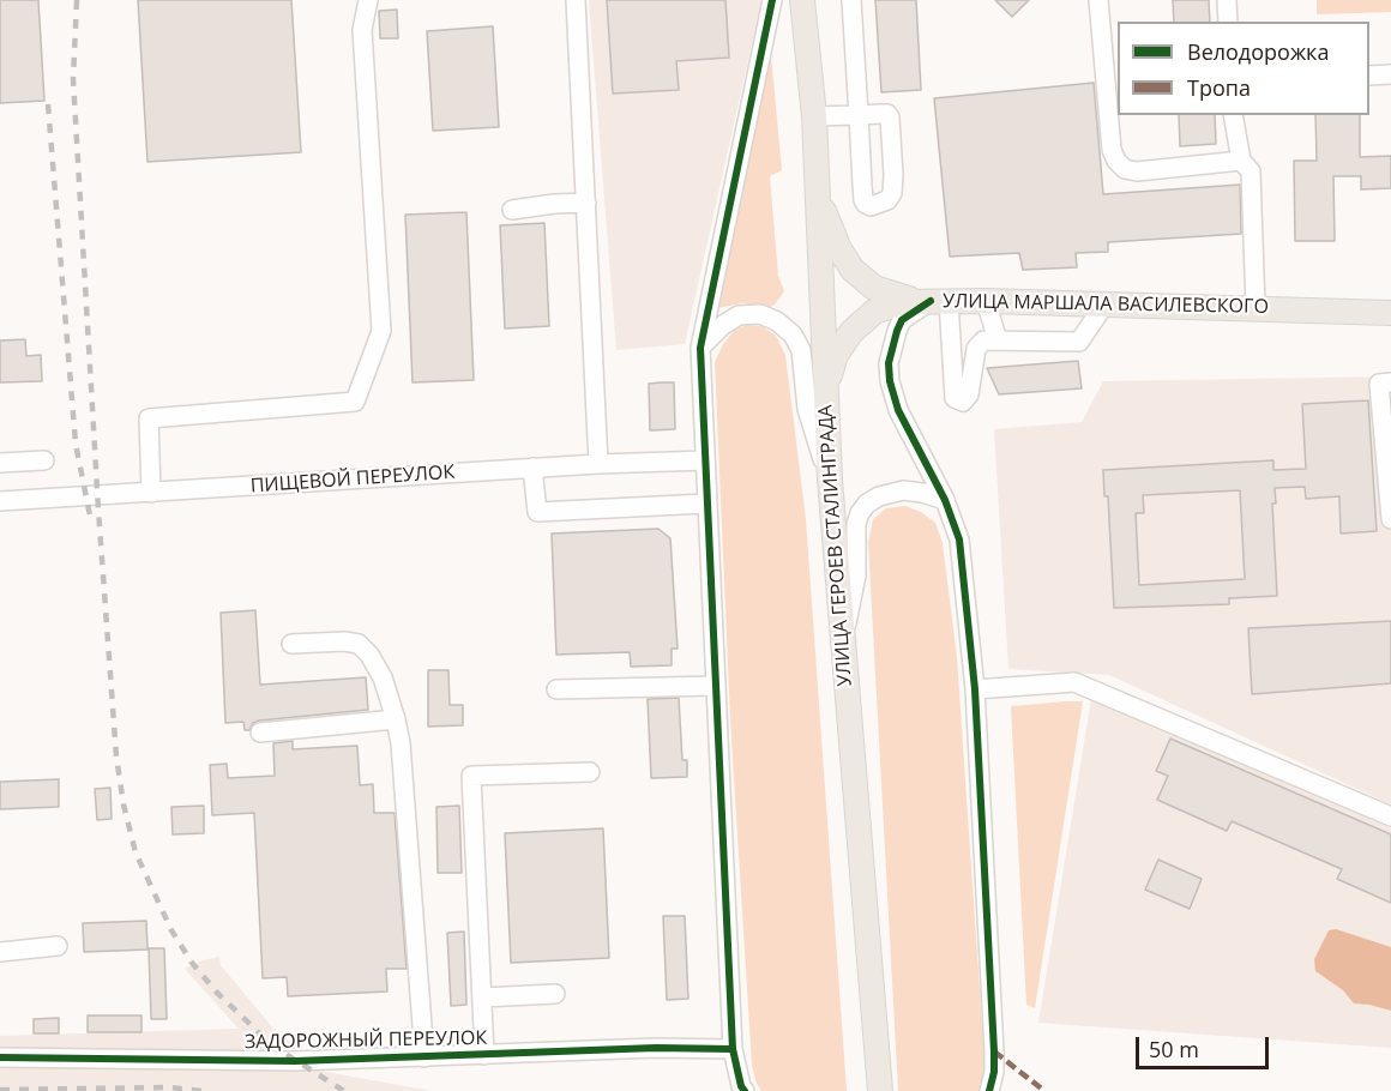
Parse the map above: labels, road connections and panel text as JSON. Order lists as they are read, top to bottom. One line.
{"streets":{"main road":["УЛИЦА МАРШАЛА ВАСИЛЕВСКОГО","УЛИЦА ГЕРОЕВ СТАЛИНГРАДА"],"street":["ПИЩЕВОЙ ПЕРЕУЛОК","ЗАДОРОЖНЫЙ ПЕРЕУЛОК"]},"crossings":[["УЛИЦА МАРШАЛА ВАСИЛЕВСКОГО","УЛИЦА ГЕРОЕВ СТАЛИНГРАДА"]],"legend":["Велодорожка","Тропа"],"scale_bar":"50 m"}
